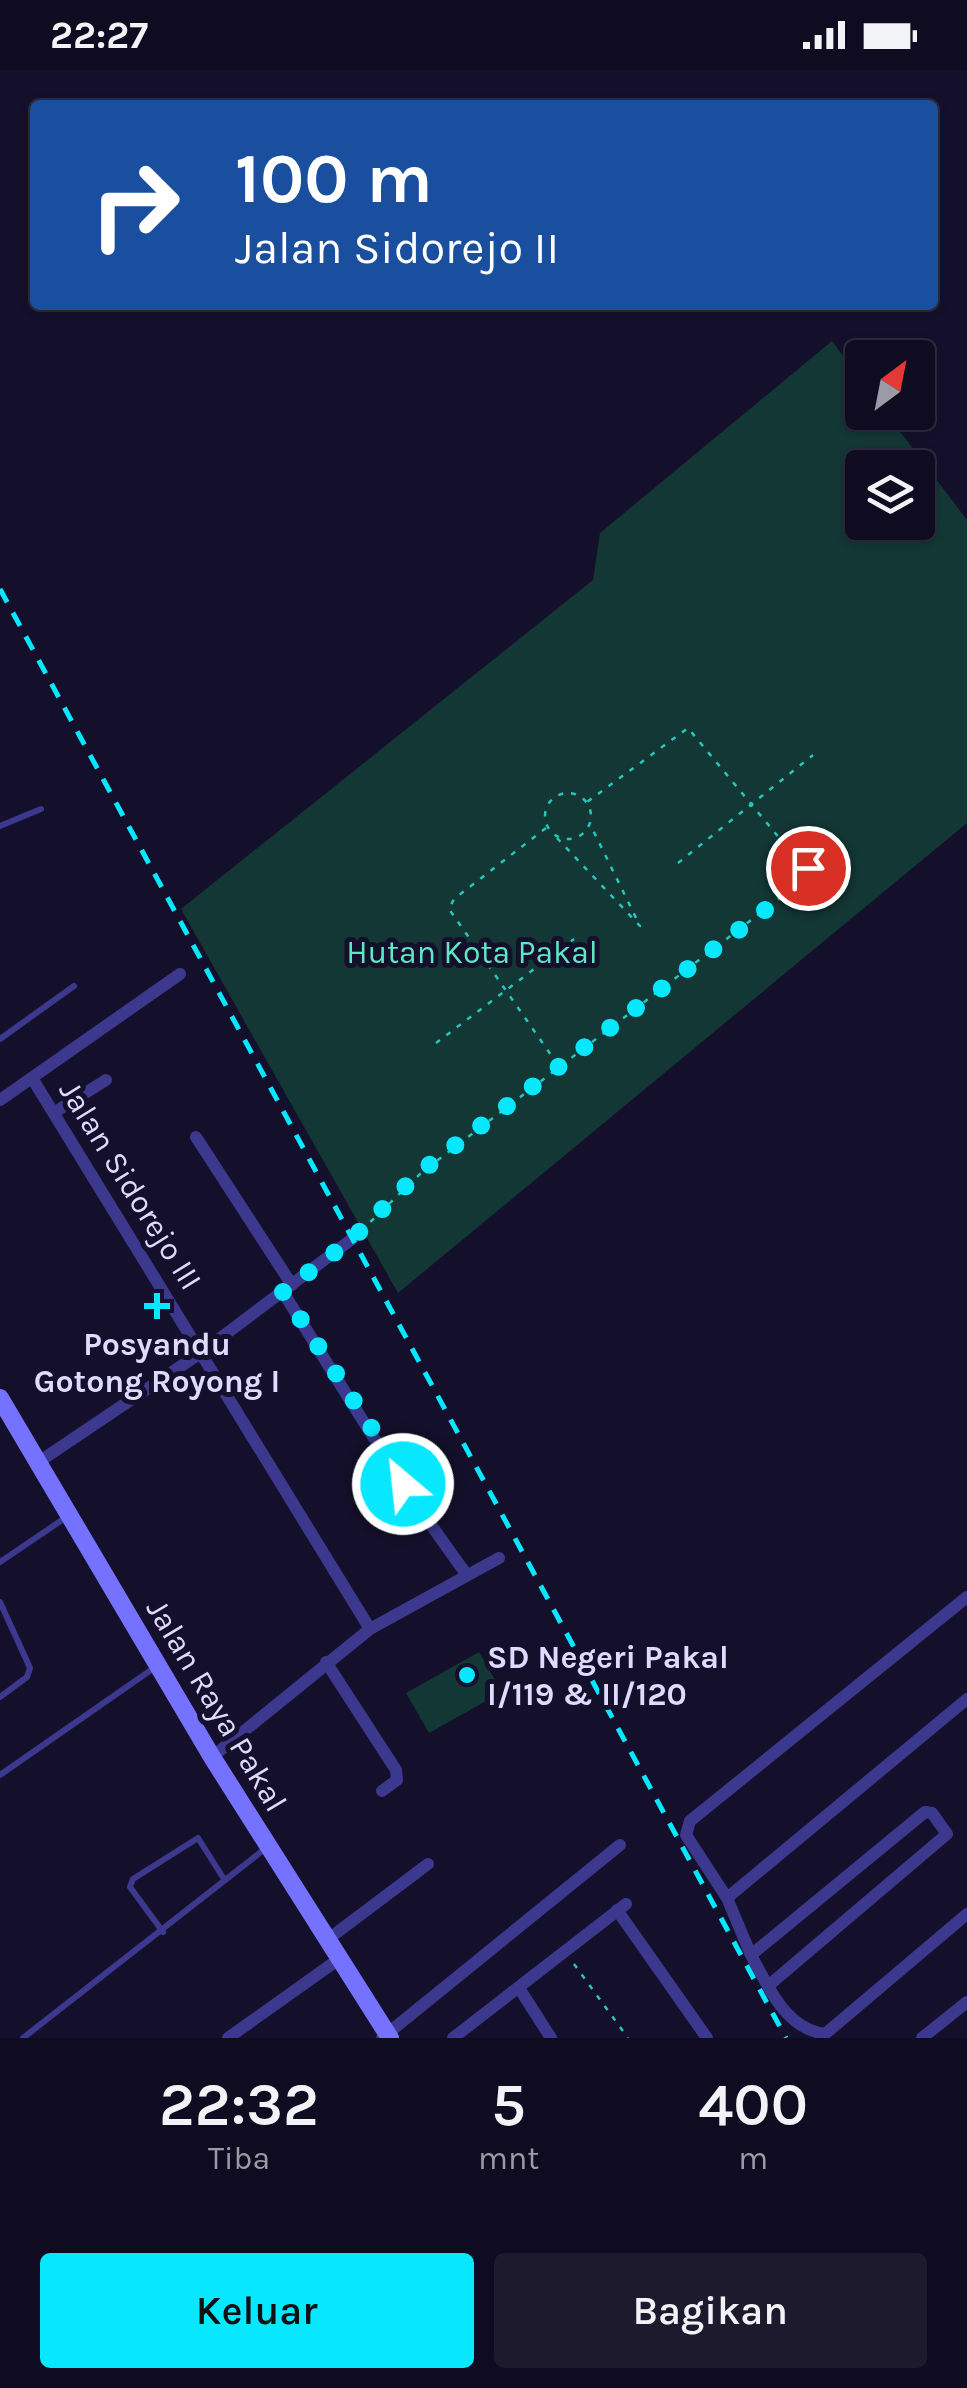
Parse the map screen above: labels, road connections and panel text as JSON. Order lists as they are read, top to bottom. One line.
{"streets":{"main road":["Jalan Raya Pakal"],"street":["Jalan Sidorejo III"]},"parks":["Hutan Kota Pakal"],"places":{"health":["Posyandu Gotong Royong I"],"other":["SD Negeri Pakal I/119 & II/120"]},"north":"top right","page":{"status":"22:27","turn":["100 m","Jalan Sidorejo II"],"eta":["22:32","Tiba","5","mnt","400","m"],"buttons":["Keluar","Bagikan"]}}
